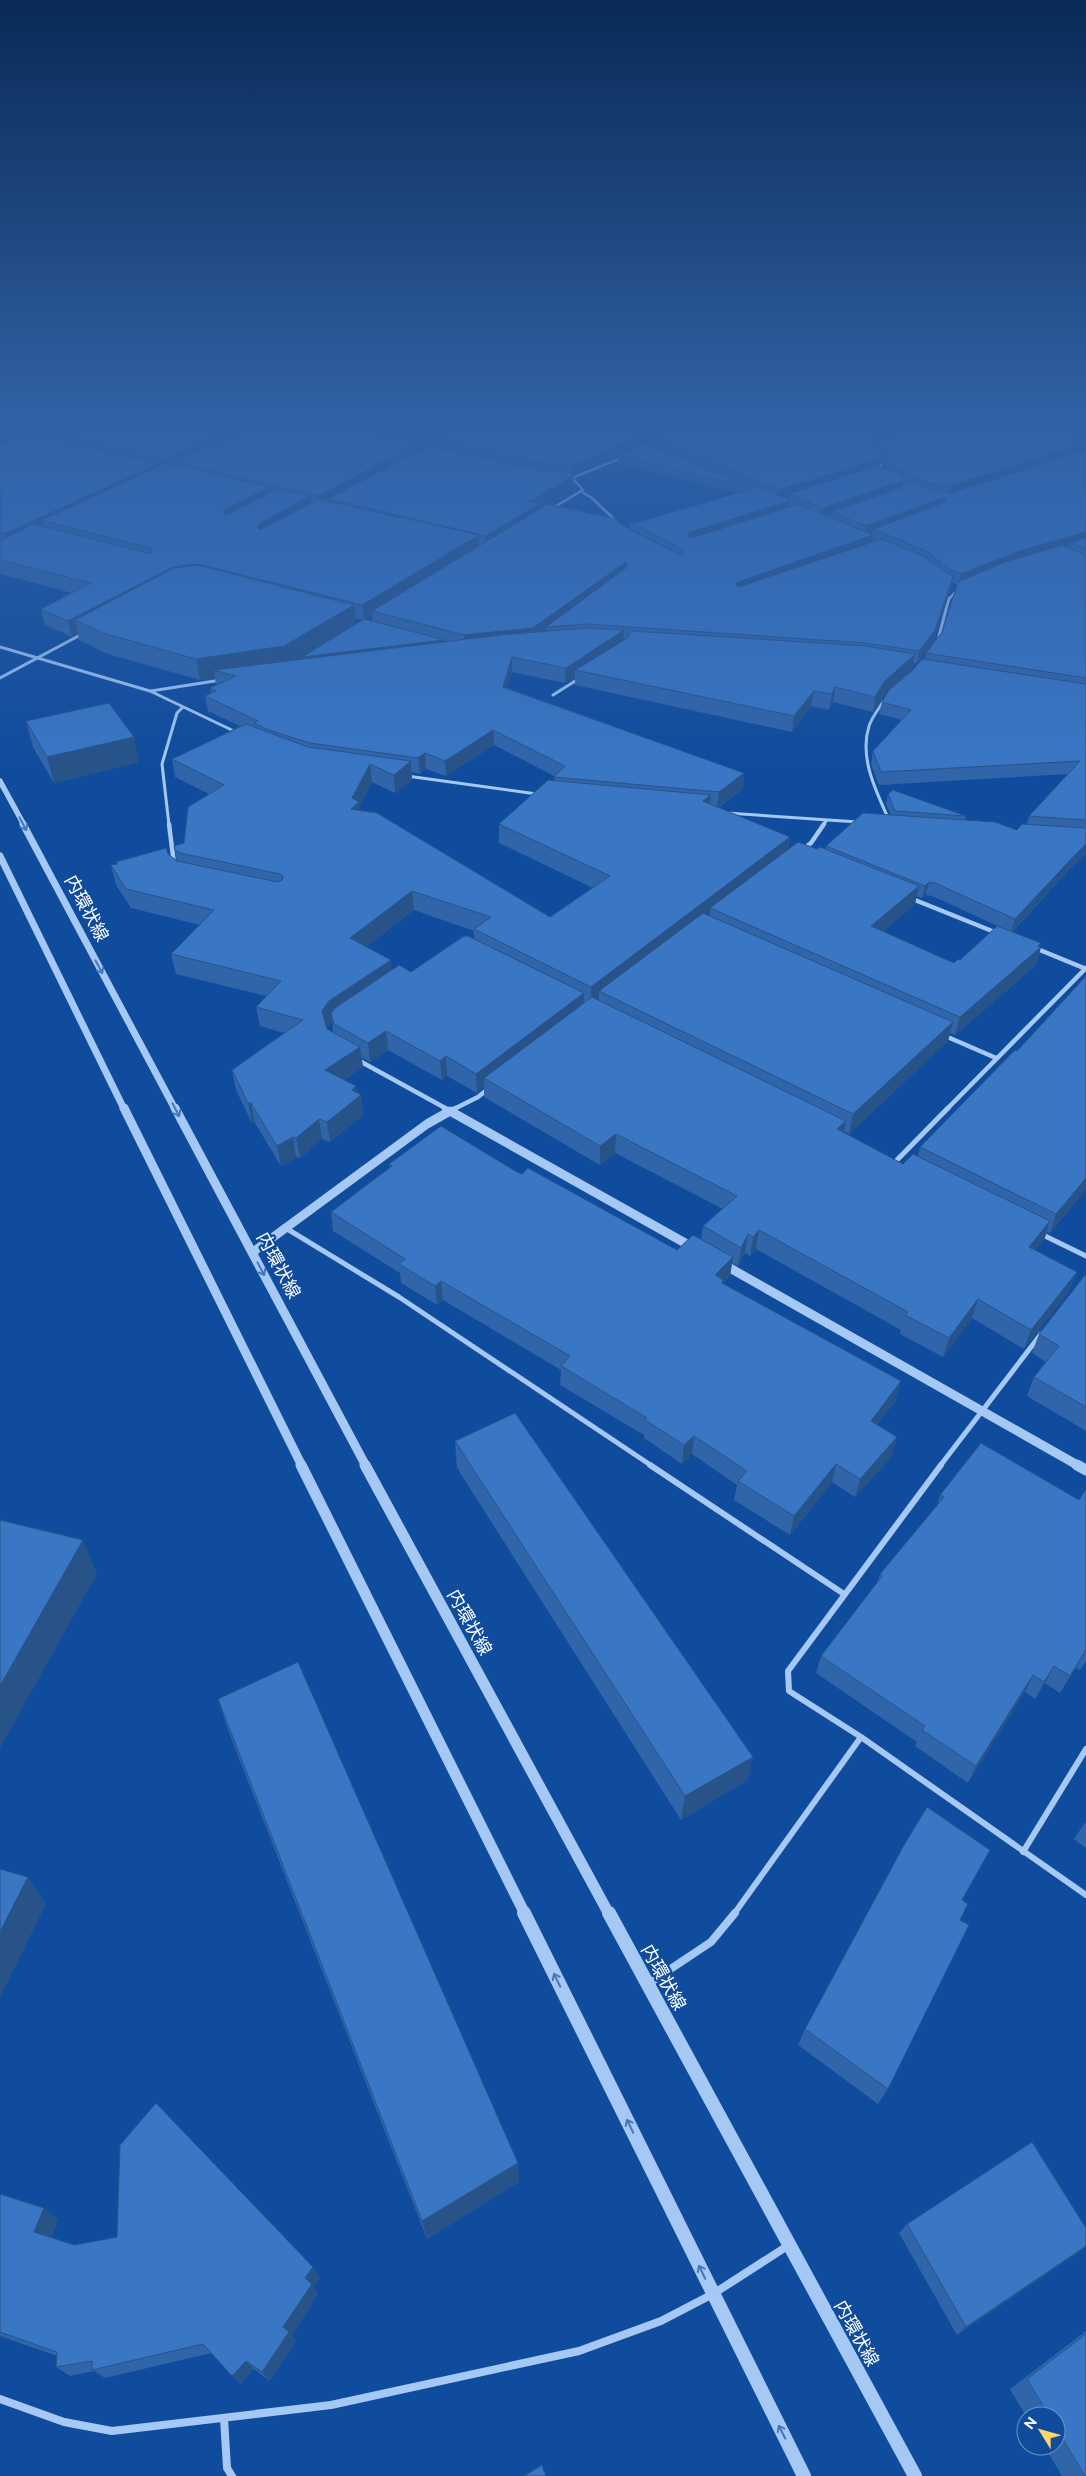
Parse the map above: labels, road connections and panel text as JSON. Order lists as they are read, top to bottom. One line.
{"streets":{"street":["内環状線"]},"north":"top left"}
